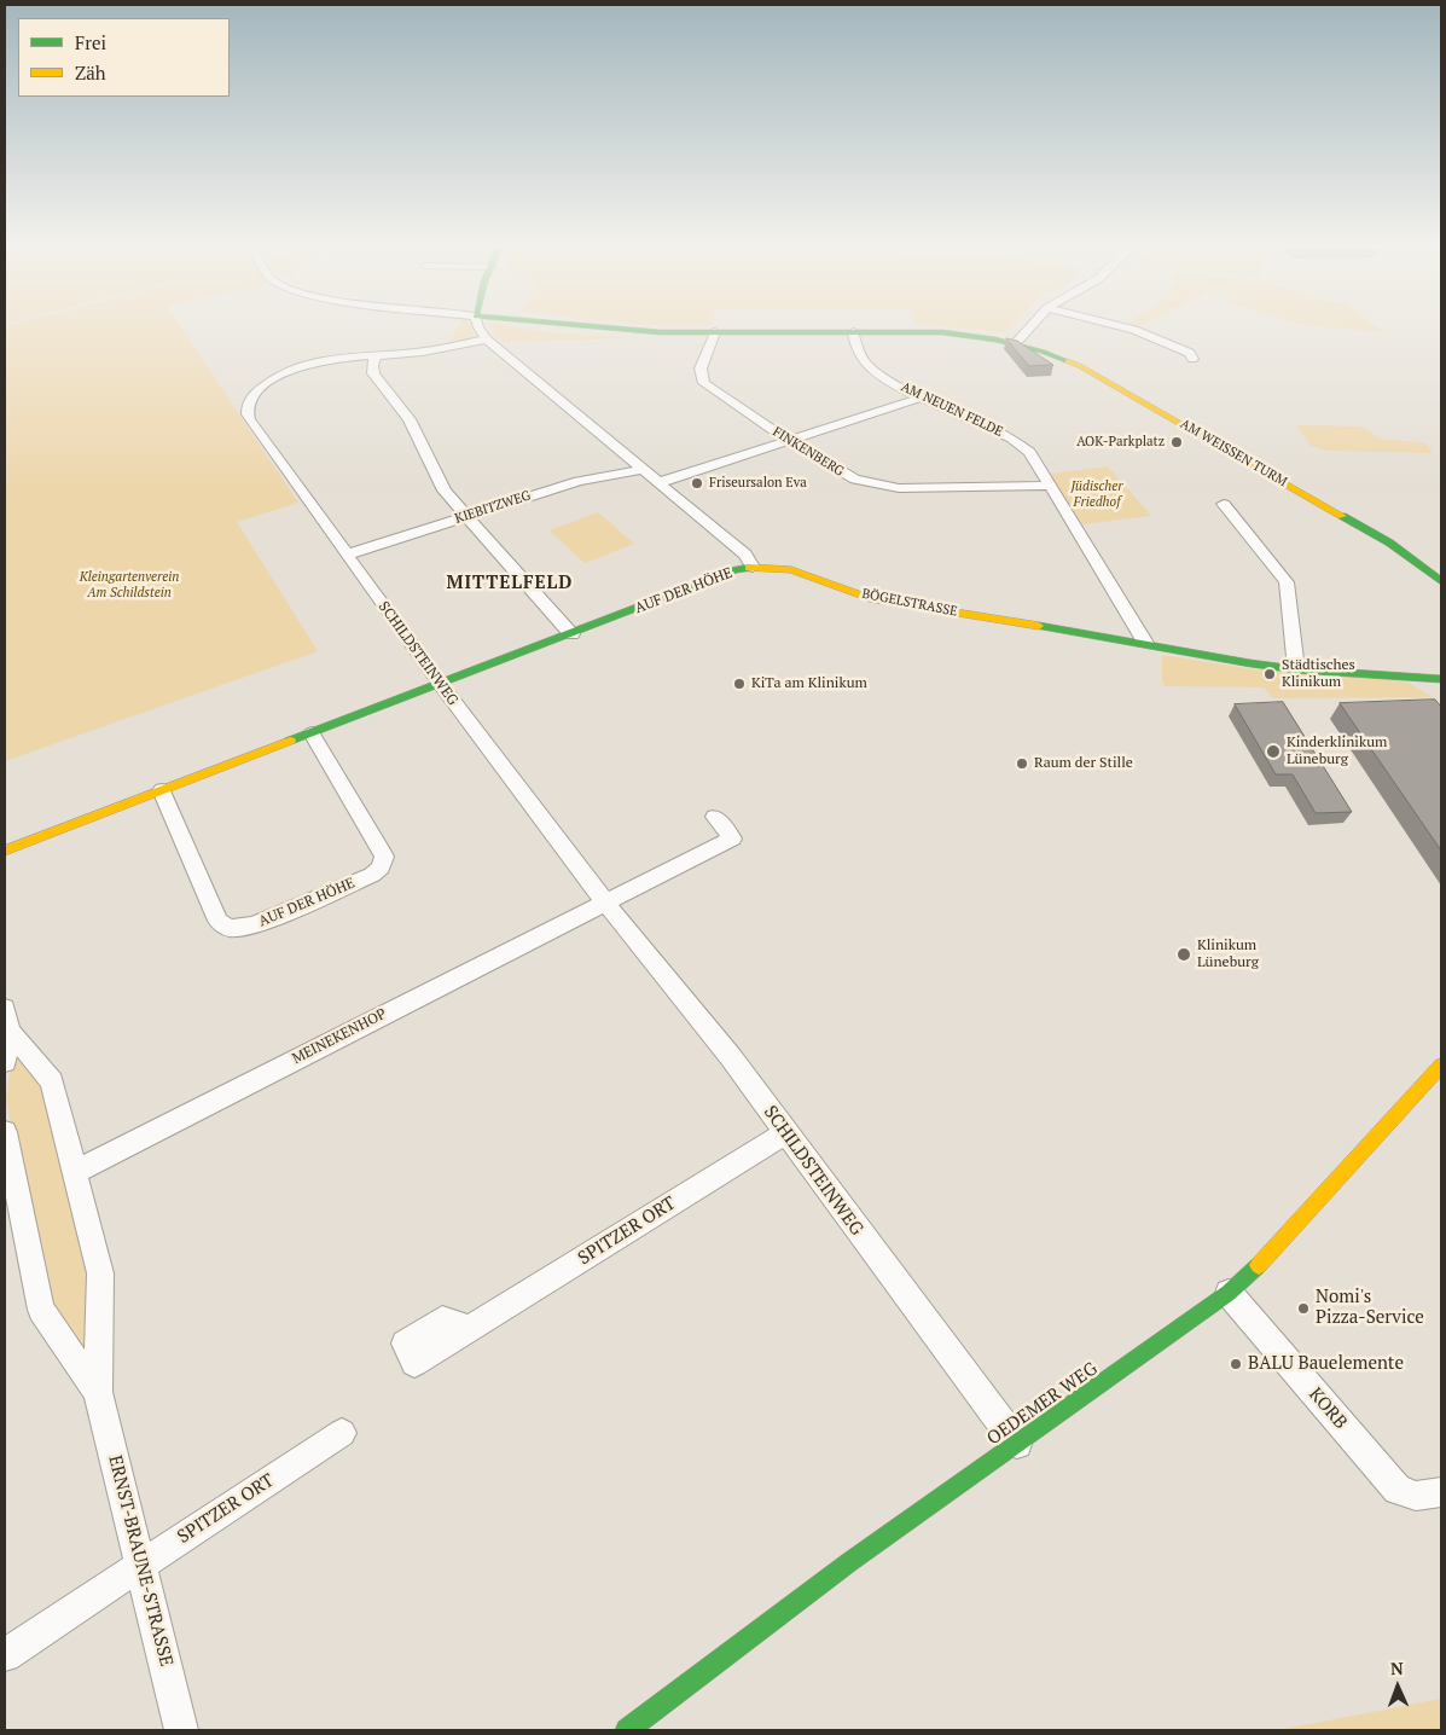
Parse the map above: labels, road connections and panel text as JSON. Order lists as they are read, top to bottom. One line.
{"streets":{"street":["AM NEUEN FELDE","FINKENBERG","AM WEISSEN TURM","KIEBITZWEG","AUF DER HÖHE","BÖGELSTRASSE","SCHILDSTEINWEG","MEINEKENHOP","SPITZER ORT","OEDEMER WEG","KORB","ERNST-BRAUNE-STRASSE"]},"crossings":[["AM NEUEN FELDE","FINKENBERG"],["AM NEUEN FELDE","AM WEISSEN TURM"],["AM NEUEN FELDE","BÖGELSTRASSE"],["FINKENBERG","AM WEISSEN TURM"],["KIEBITZWEG","SCHILDSTEINWEG"],["AUF DER HÖHE","BÖGELSTRASSE"],["AUF DER HÖHE","SCHILDSTEINWEG"],["SCHILDSTEINWEG","MEINEKENHOP"],["SCHILDSTEINWEG","SPITZER ORT"],["SCHILDSTEINWEG","OEDEMER WEG"],["MEINEKENHOP","ERNST-BRAUNE-STRASSE"],["SPITZER ORT","ERNST-BRAUNE-STRASSE"],["OEDEMER WEG","KORB"]],"districts":["MITTELFELD"],"parks":["Jüdischer Friedhof","Kleingartenverein Am Schildstein"],"places":["AOK-Parkplatz","Friseursalon Eva","Städtisches Klinikum","KiTa am Klinikum","Kinderklinikum Lüneburg","Raum der Stille","Klinikum Lüneburg","Nomi's Pizza-Service","BALU Bauelemente"],"legend":["Frei","Zäh"],"north":"top"}
